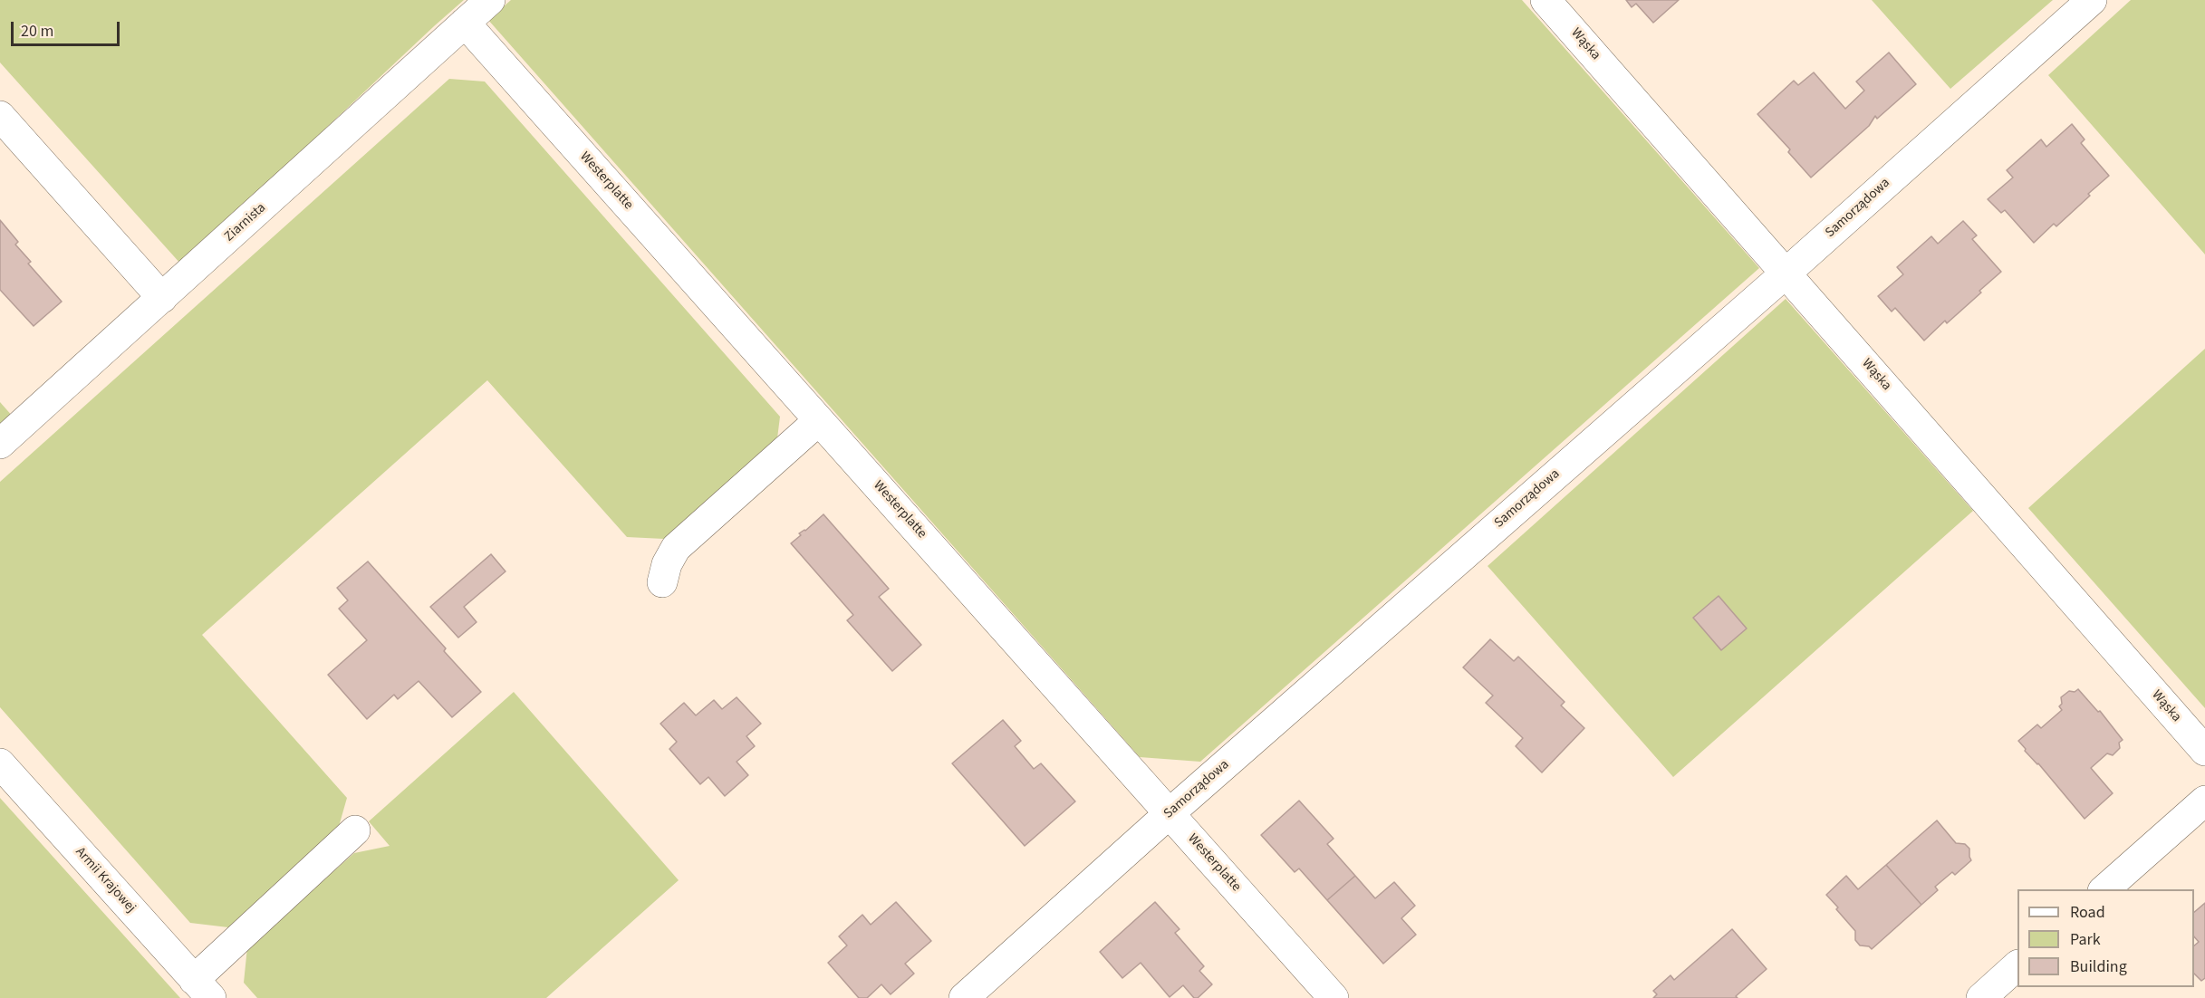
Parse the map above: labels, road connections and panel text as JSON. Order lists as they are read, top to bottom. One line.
{"streets":{"street":["Wąska","Westerplatte","Samorządowa","Ziarnista","Armii Krajowej"]},"crossings":[["Wąska","Samorządowa"],["Westerplatte","Samorządowa"],["Westerplatte","Ziarnista"]],"legend":["Road","Park","Building"],"scale_bar":"20 m"}
